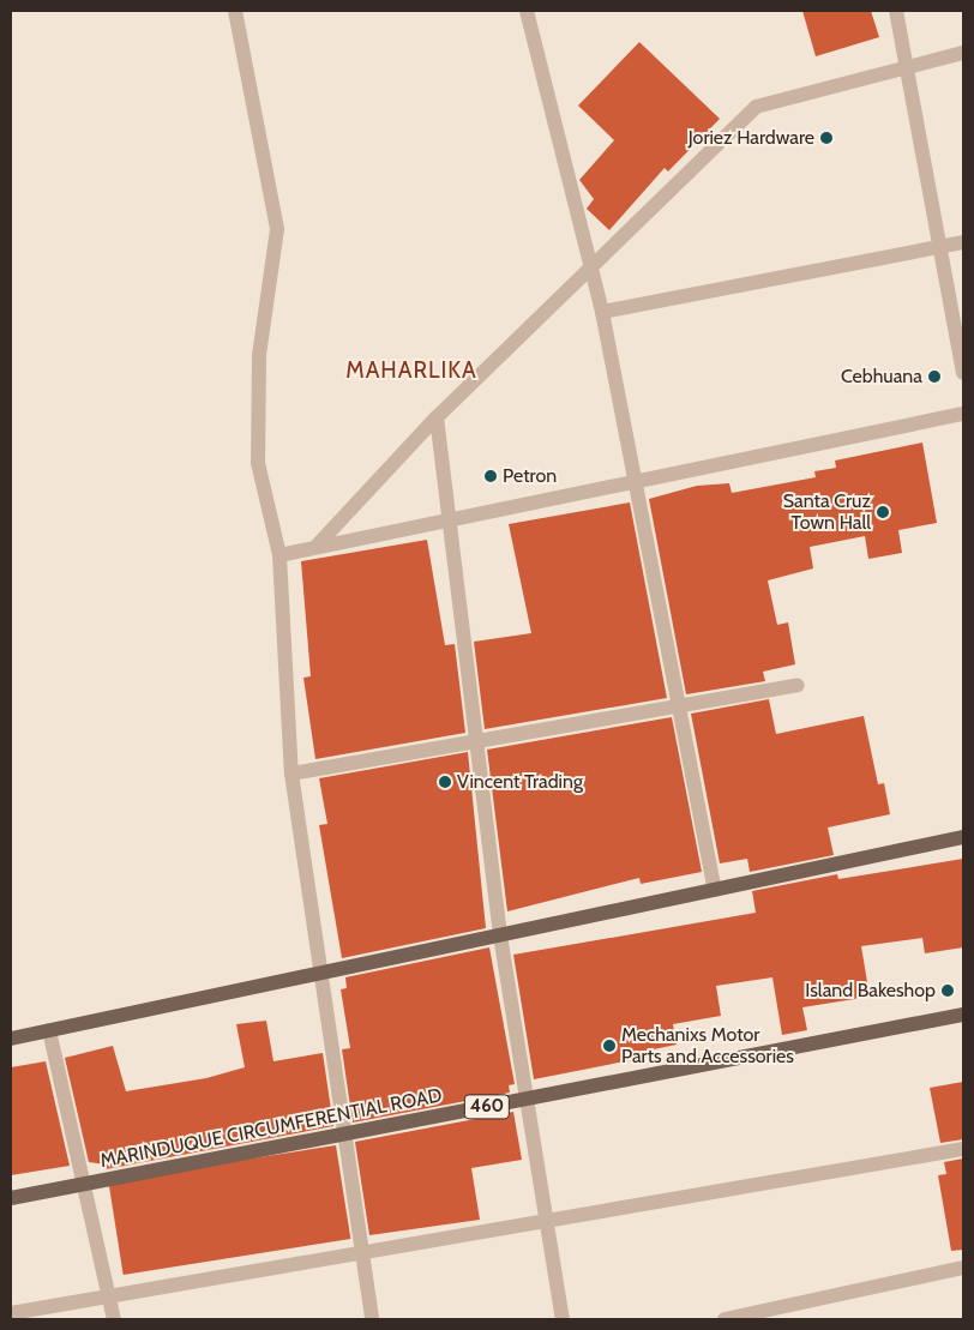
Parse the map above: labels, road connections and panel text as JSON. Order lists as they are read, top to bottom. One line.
{"streets":{"main road":["460","MARINDUQUE CIRCUMFERENTIAL ROAD"]},"districts":["MAHARLIKA"],"places":["Joriez Hardware","Cebhuana","Petron","Santa Cruz Town Hall","Vincent Trading","Island Bakeshop","Mechanixs Motor Parts and Accessories"]}
